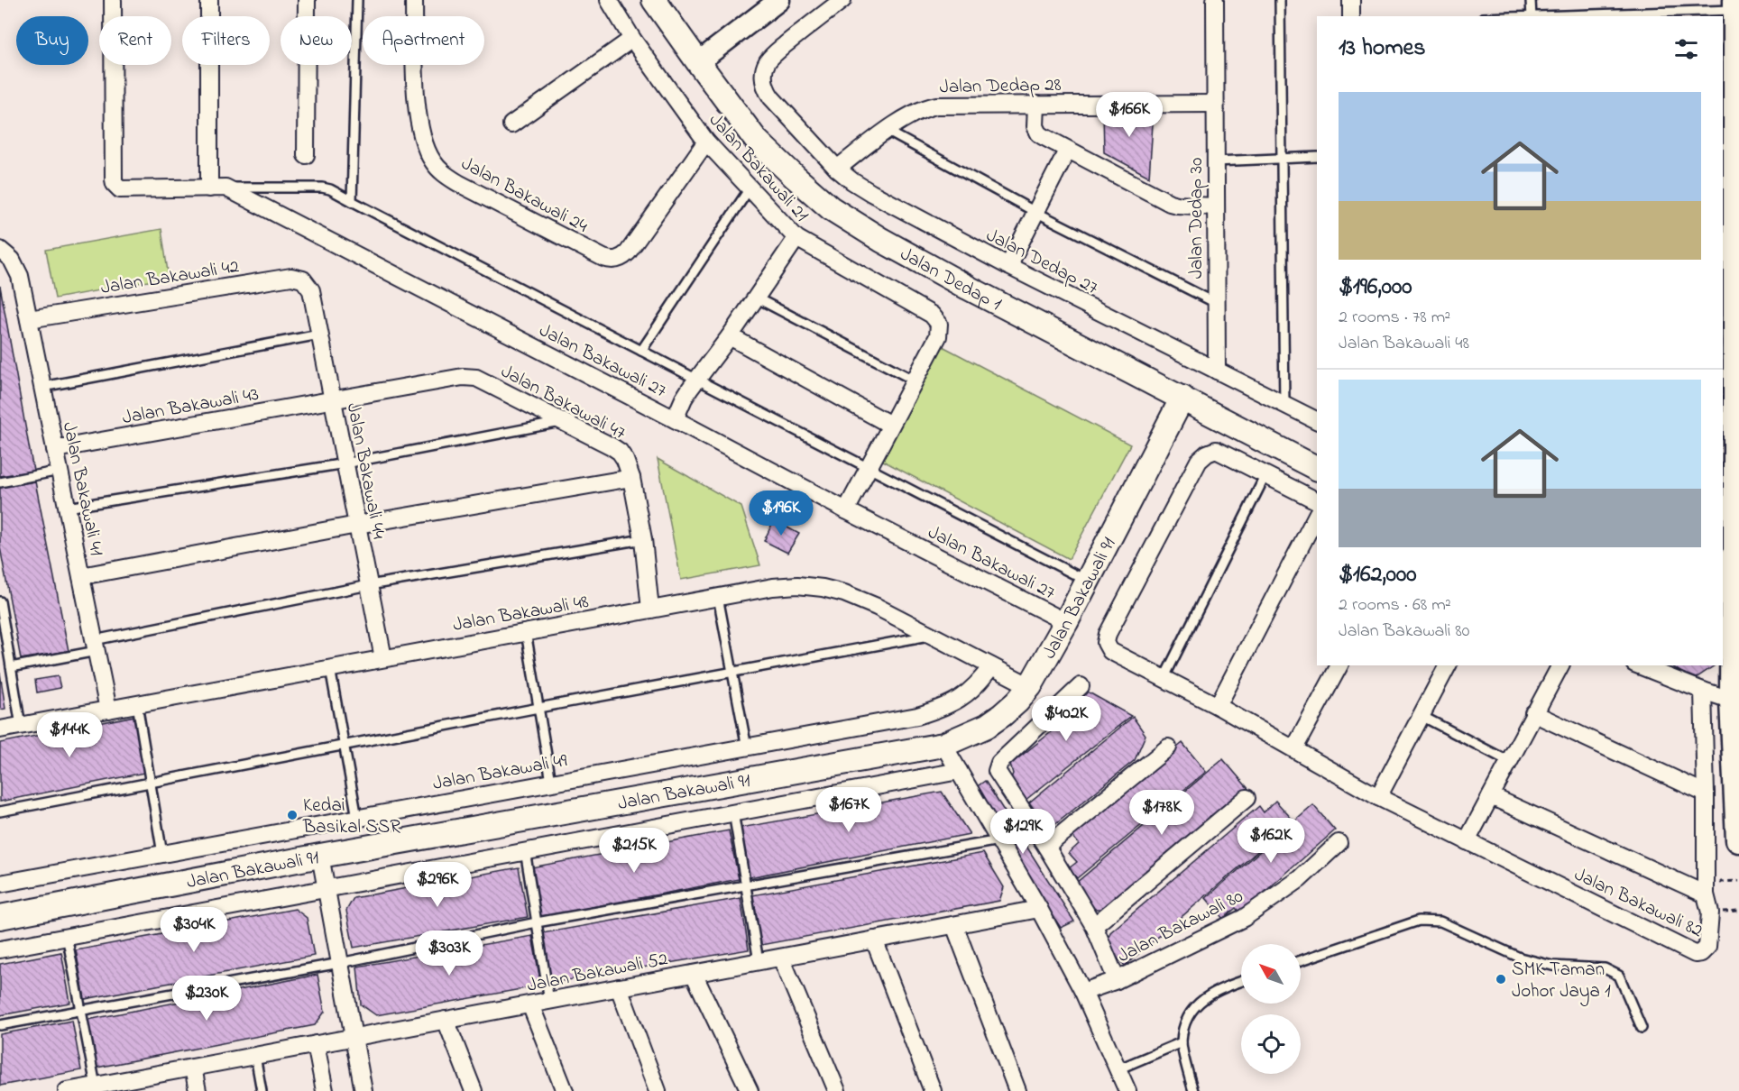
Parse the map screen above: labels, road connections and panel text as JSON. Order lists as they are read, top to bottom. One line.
{"streets":{"main road":["Jalan Dedap 1","Jalan Bakawali 91"],"street":["Jalan Dedap 28","Jalan Bakawali 21","Jalan Bakawali 24","Jalan Dedap 30","Jalan Dedap 27","Jalan Bakawali 42","Jalan Bakawali 27","Jalan Bakawali 47","Jalan Bakawali 43","Jalan Bakawali 44","Jalan Bakawali 41","Jalan Bakawali 48","Jalan Bakawali 49","Jalan Bakawali 82","Jalan Bakawali 80","Jalan Bakawali 52"]},"crossings":[["Jalan Dedap 28","Jalan Dedap 30"],["Jalan Dedap 28","Jalan Dedap 27"],["Jalan Bakawali 21","Jalan Bakawali 24"],["Jalan Dedap 30","Jalan Dedap 27"],["Jalan Bakawali 42","Jalan Bakawali 44"],["Jalan Bakawali 42","Jalan Bakawali 41"],["Jalan Dedap 1","Jalan Bakawali 91"],["Jalan Bakawali 27","Jalan Bakawali 91"],["Jalan Bakawali 47","Jalan Bakawali 43"],["Jalan Bakawali 47","Jalan Bakawali 44"],["Jalan Bakawali 47","Jalan Bakawali 48"],["Jalan Bakawali 43","Jalan Bakawali 44"],["Jalan Bakawali 43","Jalan Bakawali 41"],["Jalan Bakawali 44","Jalan Bakawali 48"],["Jalan Bakawali 41","Jalan Bakawali 48"],["Jalan Bakawali 91","Jalan Bakawali 48"],["Jalan Bakawali 48","Jalan Bakawali 49"]],"places":["Kedai Basikal SSR","SMK Taman Johor Jaya 1"],"north":"top left","page":{"chip":["Buy","Rent","Filters","New","Apartment"],"heading":"13 homes","list":[{"name":"$196,000","note":"2 rooms · 78 m² · Jalan Bakawali 48"},{"name":"$162,000","note":"2 rooms · 68 m² · Jalan Bakawali 80"}],"price":["$166K","$196K","$402K","$144K","$167K","$178K","$129K","$162K","$215K","$296K","$304K","$303K","$230K"]}}
